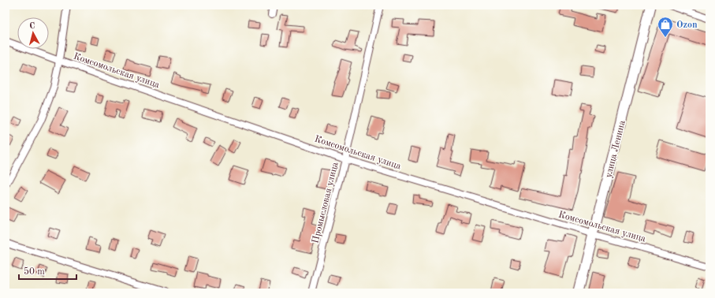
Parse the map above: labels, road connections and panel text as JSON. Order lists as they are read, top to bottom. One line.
{"streets":{"street":["Комсомольская улица","улица Ленина","Промысловая улица"]},"crossings":[["Комсомольская улица","улица Ленина"],["Комсомольская улица","Промысловая улица"]],"places":{"shop":["Ozon"]},"scale_bar":"50 m","north":"top"}
